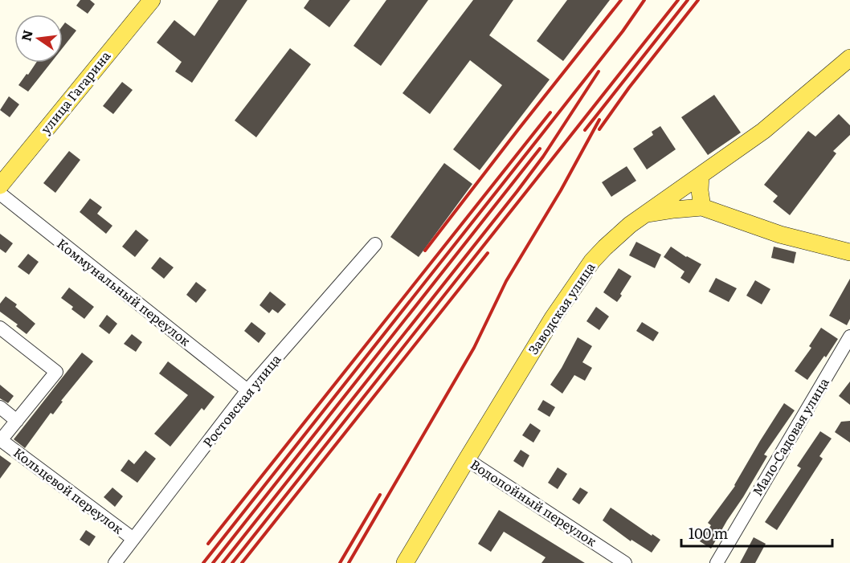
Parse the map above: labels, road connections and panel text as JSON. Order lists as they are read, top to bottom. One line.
{"streets":{"main road":["улица Гагарина","Заводская улица"],"street":["Коммунальный переулок","Ростовская улица","Мало-Садовая улица","Кольцевой переулок","Водопойный переулок"]},"crossings":[["Коммунальный переулок","Ростовская улица"],["Заводская улица","Водопойный переулок"],["Ростовская улица","Кольцевой переулок"]],"scale_bar":"100 m","north":"left"}
